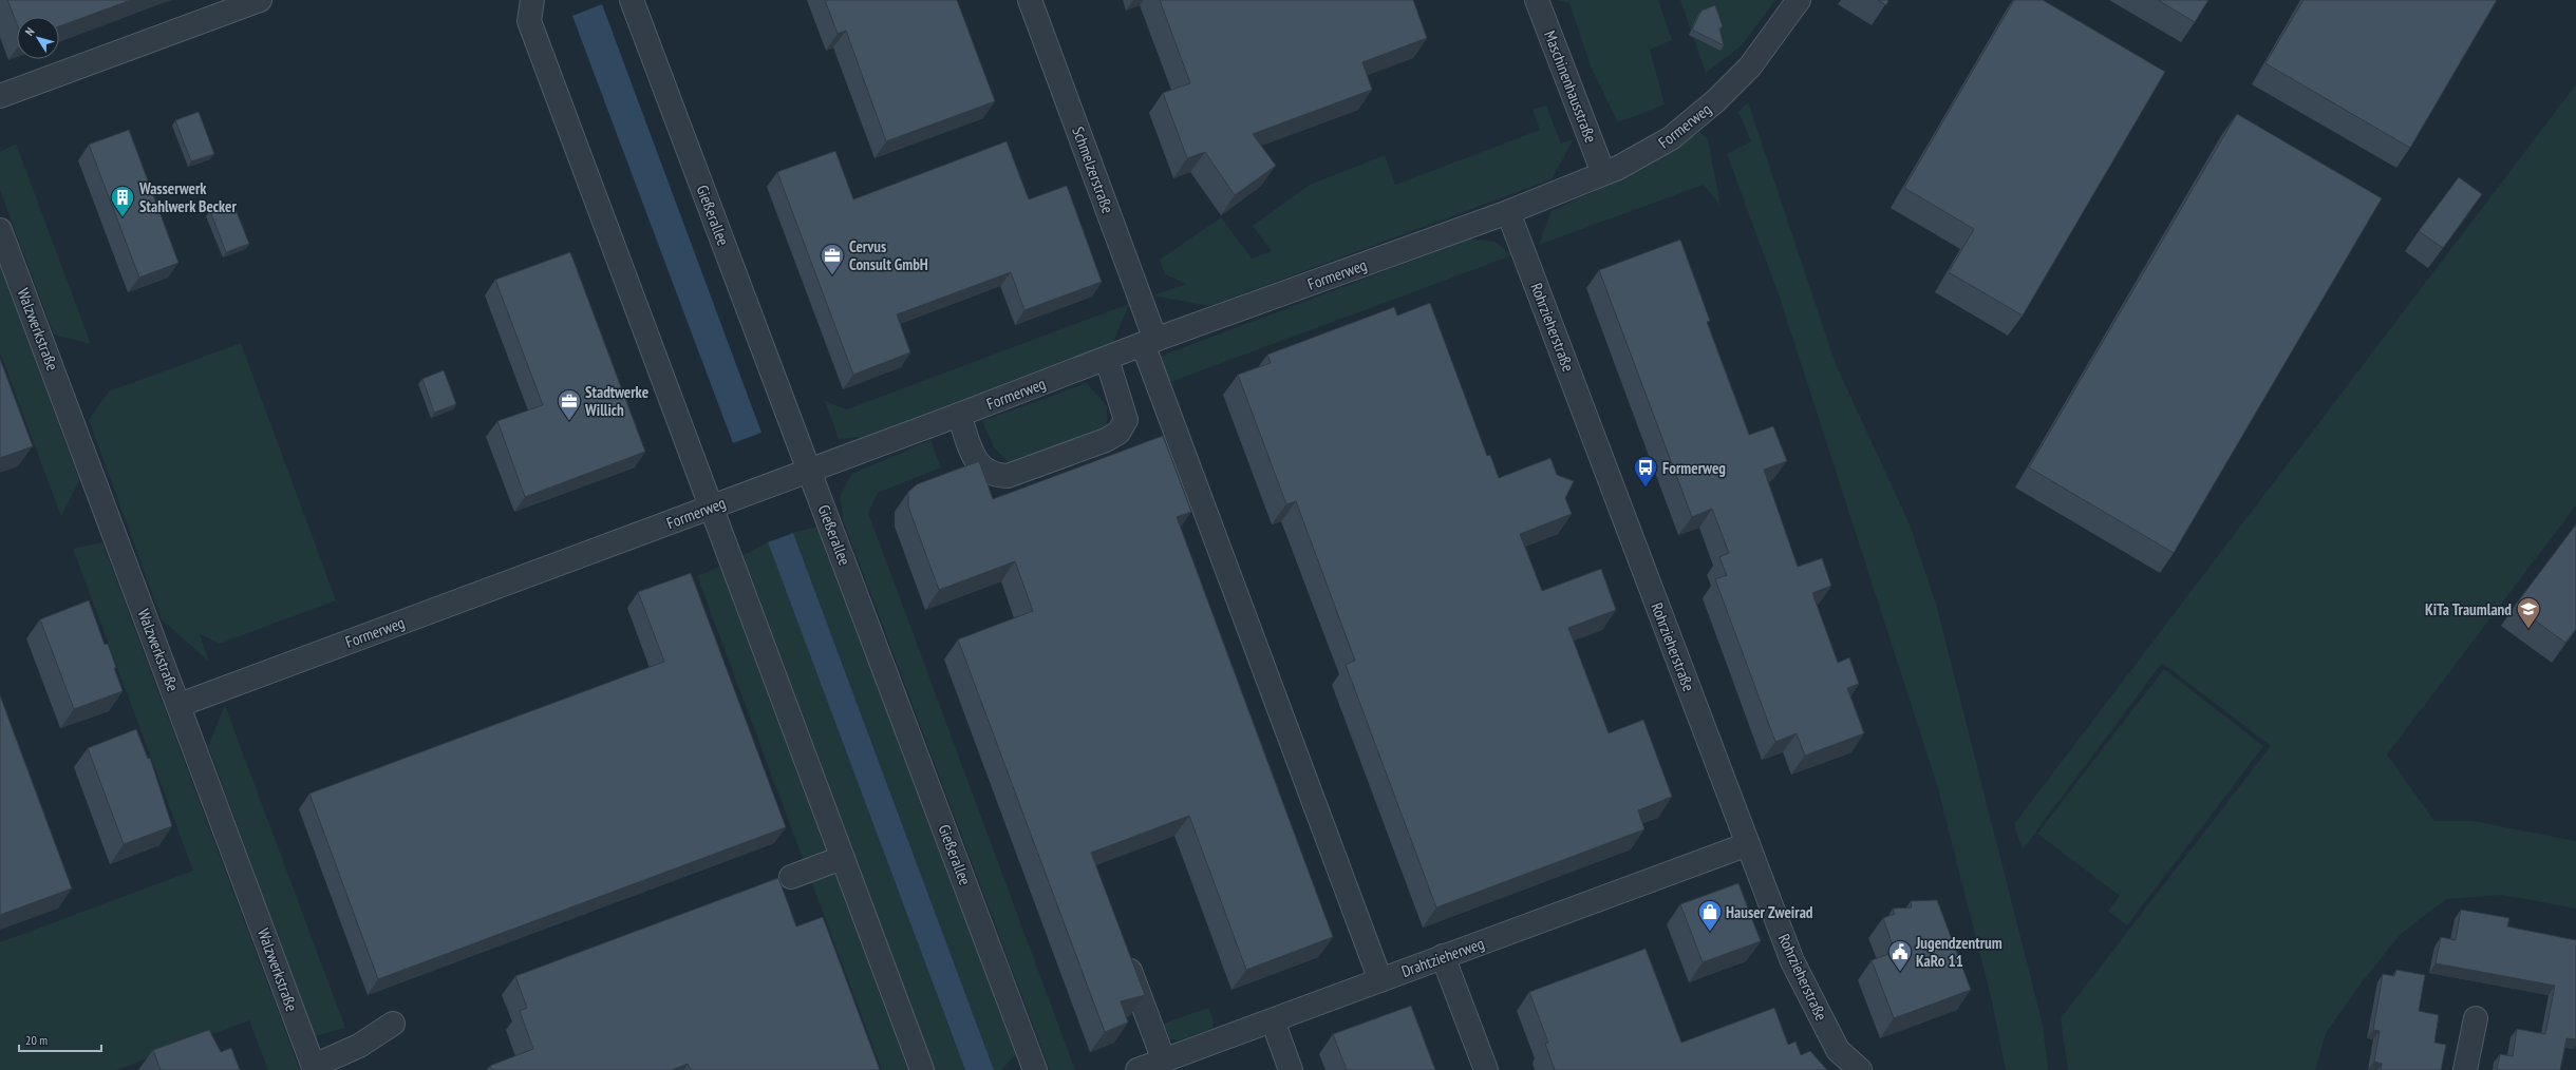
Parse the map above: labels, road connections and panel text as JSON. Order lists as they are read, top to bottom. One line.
{"streets":{"street":["Maschinenhausstraße","Formerweg","Schmelzerstraße","Gießerallee","Rohrzieherstraße","Walzwerkstraße","Drahtzieherweg"]},"crossings":[["Maschinenhausstraße","Formerweg"],["Formerweg","Schmelzerstraße"],["Formerweg","Gießerallee"],["Formerweg","Rohrzieherstraße"],["Formerweg","Walzwerkstraße"],["Schmelzerstraße","Drahtzieherweg"],["Rohrzieherstraße","Drahtzieherweg"]],"places":{"building":["Wasserwerk Stahlwerk Becker"],"office":["Cervus Consult GmbH","Stadtwerke Willich"],"bus stop":["Formerweg"],"school or university":["KiTa Traumland"],"shop":["Hauser Zweirad"],"public building":["Jugendzentrum KaRo 11"]},"scale_bar":"20 m","north":"top left"}
